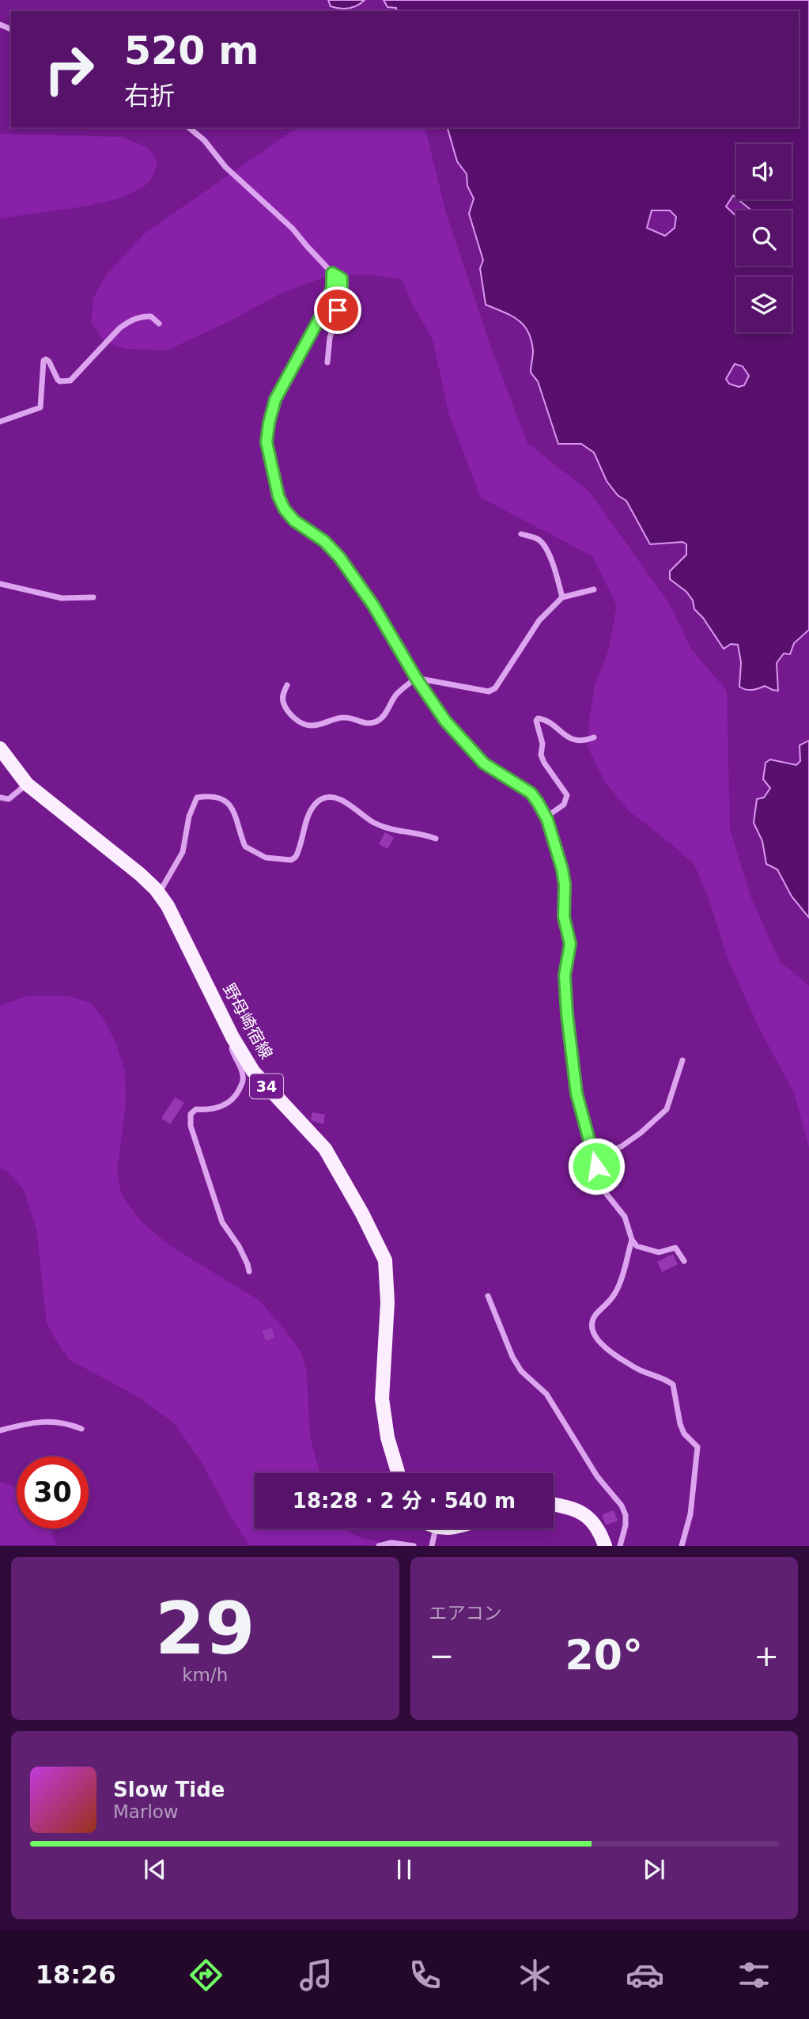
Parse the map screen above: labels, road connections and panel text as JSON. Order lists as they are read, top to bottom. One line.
{"streets":{"main road":["野母崎宿線","34"]},"page":{"turn":["520 m","右折"],"limit":"30","trip":"18:28 · 2 分 · 540 m","tile":[["29","km/h"],"エアコン"],"heat":["−","20°","+"],"song":["Slow Tide","Marlow"],"tabs":"18:26"}}
